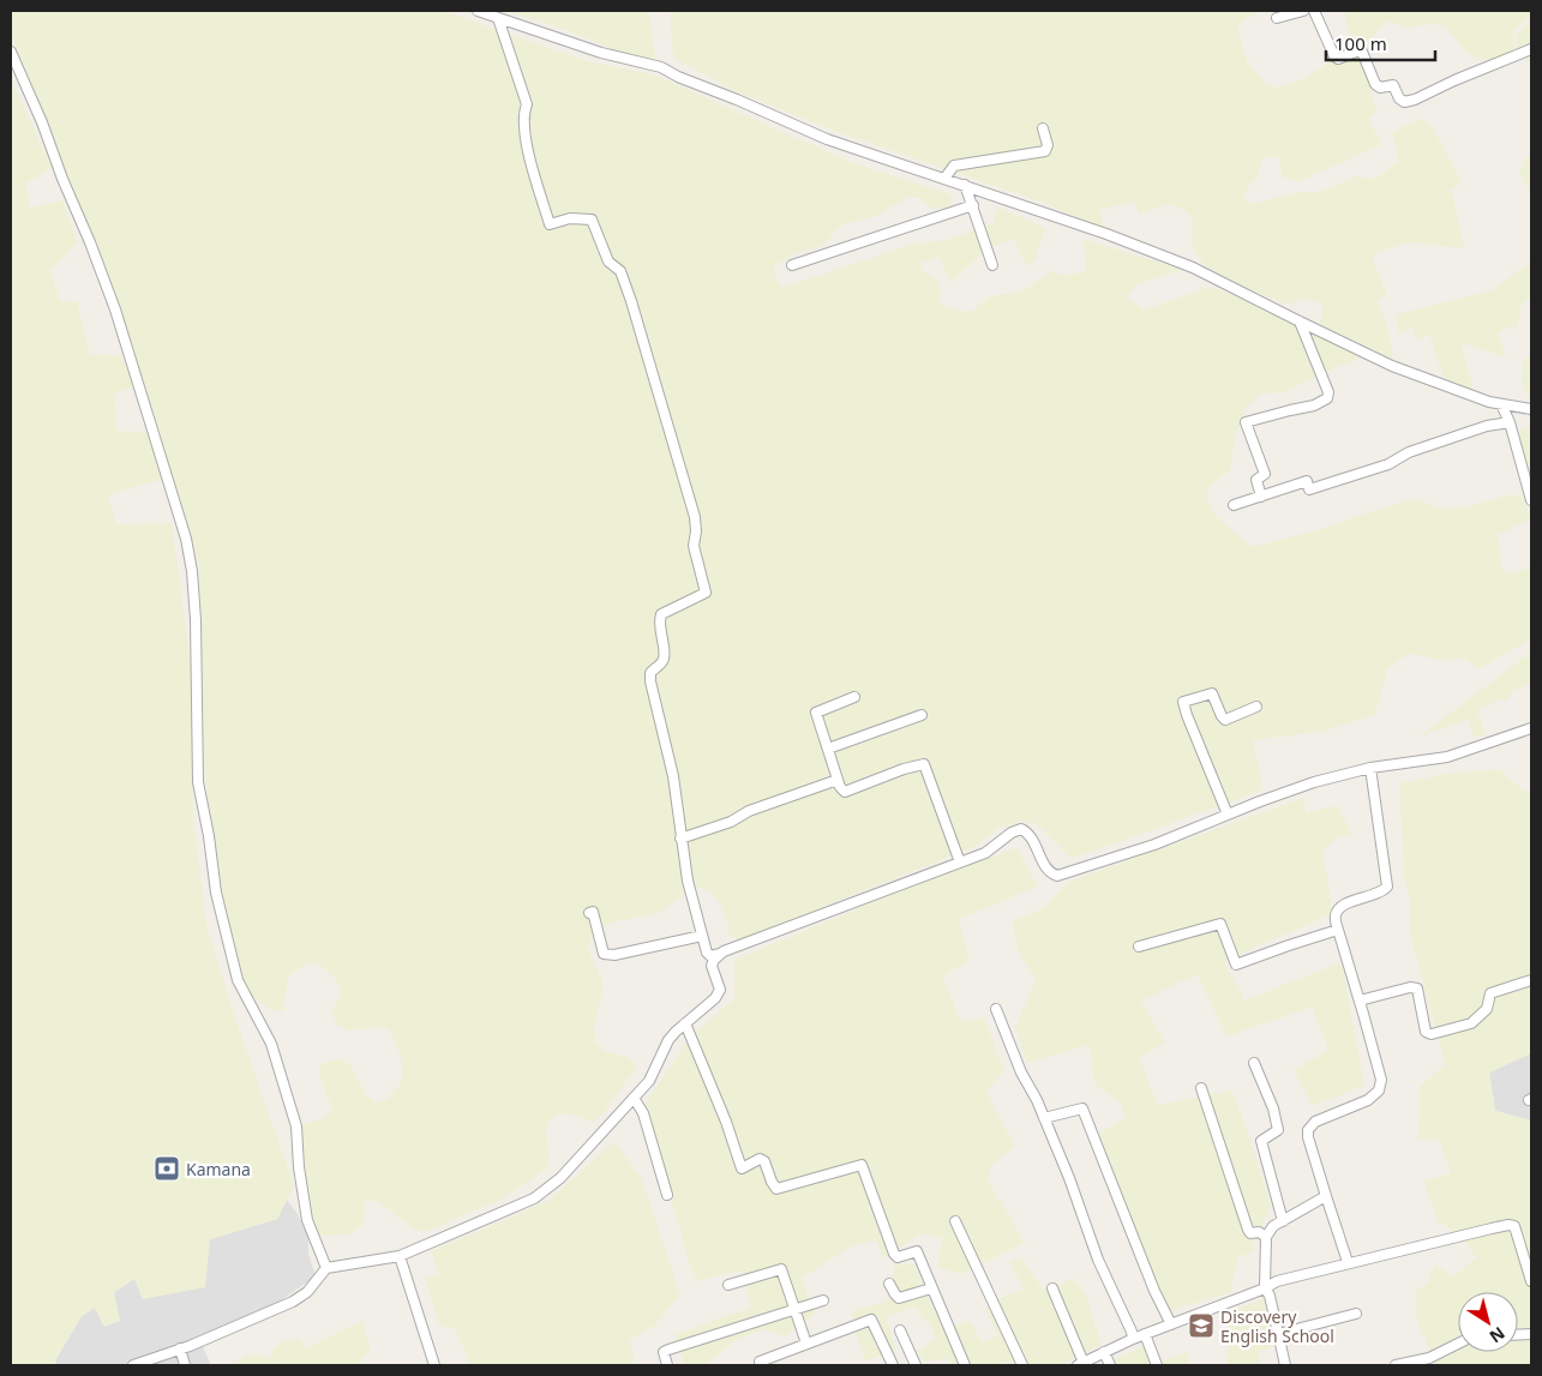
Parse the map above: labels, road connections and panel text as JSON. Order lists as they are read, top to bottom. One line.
{"places":{"bank":["Kamana"],"school or university":["Discovery English School"]},"scale_bar":"100 m","north":"bottom right"}
